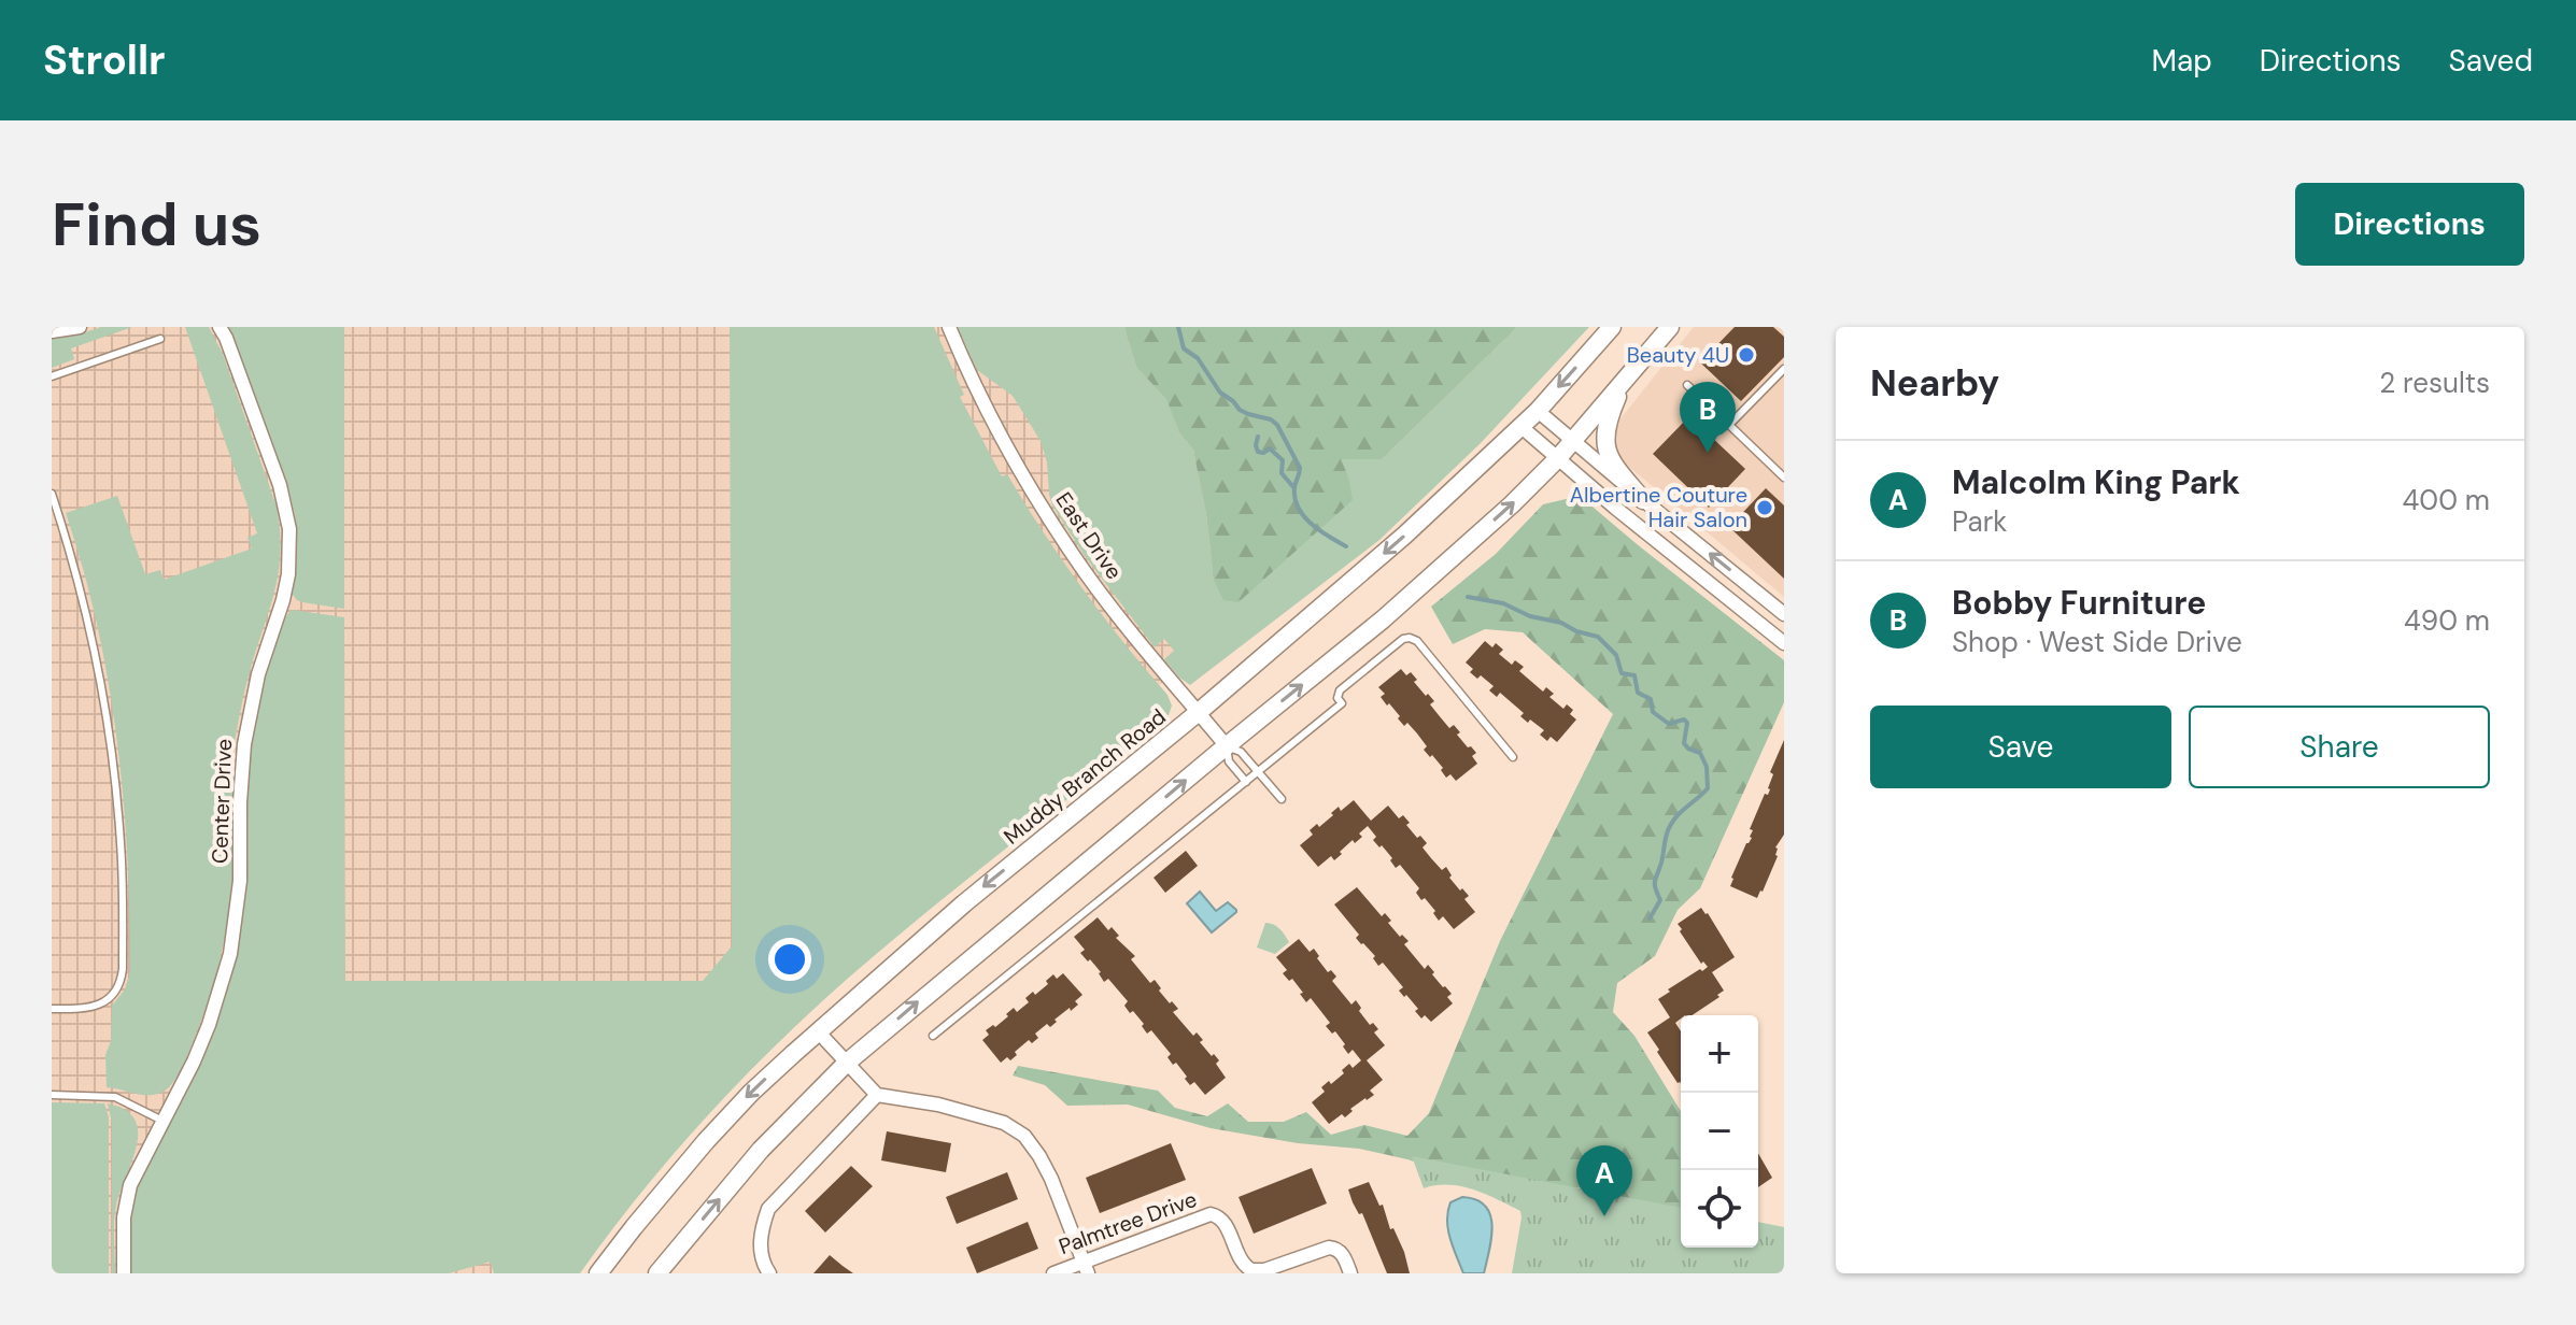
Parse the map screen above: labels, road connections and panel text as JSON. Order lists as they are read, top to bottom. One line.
{"streets":{"main road":["Muddy Branch Road"],"street":["East Drive","Center Drive","Palmtree Drive"]},"crossings":[["East Drive","Muddy Branch Road"]],"places":["Beauty 4U","Albertine Couture Hair Salon"],"page":{"header":"Strollr","nav":["Map","Directions","Saved"],"buttons":["Directions",["Save","Share"]],"title":"Find us","heading":["Nearby","2 results"],"pins":["B","A"],"list":[{"mark":"A","name":"Malcolm King Park","note":"Park","value":"400 m"},{"mark":"B","name":"Bobby Furniture","note":"Shop · West Side Drive","value":"490 m"}],"map_buttons":["+","−"]}}
